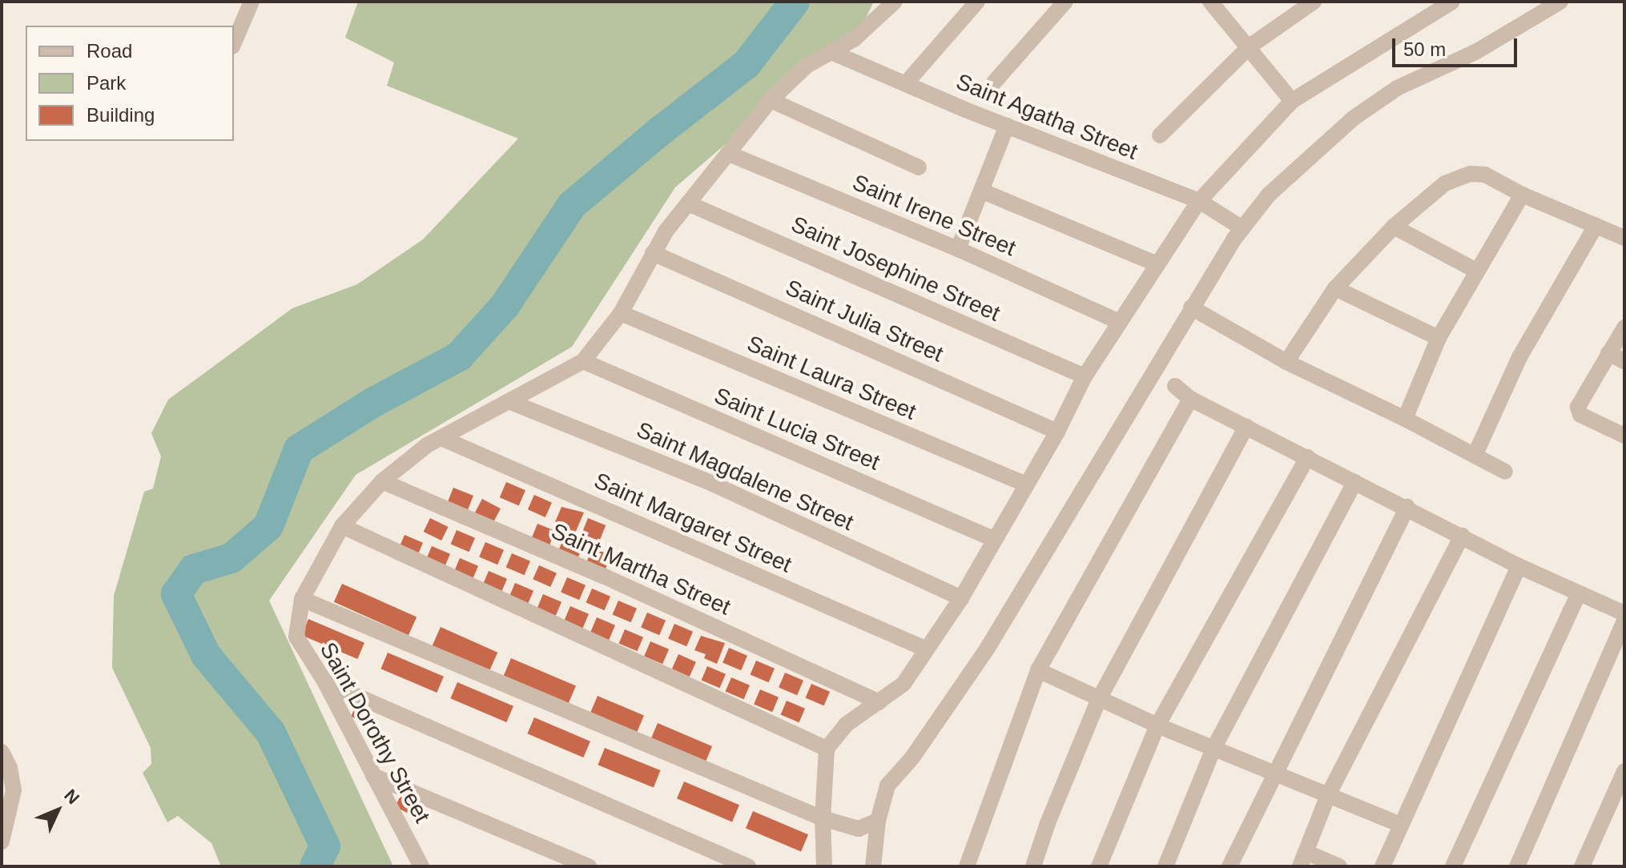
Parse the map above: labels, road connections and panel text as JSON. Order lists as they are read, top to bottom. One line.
{"streets":{"street":["Saint Agatha Street","Saint Irene Street","Saint Josephine Street","Saint Julia Street","Saint Laura Street","Saint Lucia Street","Saint Magdalene Street","Saint Margaret Street","Saint Martha Street","Saint Dorothy Street"]},"crossings":[["Saint Agatha Street","Saint Dorothy Street"],["Saint Irene Street","Saint Dorothy Street"],["Saint Josephine Street","Saint Dorothy Street"],["Saint Julia Street","Saint Dorothy Street"],["Saint Laura Street","Saint Dorothy Street"],["Saint Lucia Street","Saint Dorothy Street"],["Saint Magdalene Street","Saint Dorothy Street"],["Saint Margaret Street","Saint Dorothy Street"],["Saint Martha Street","Saint Dorothy Street"]],"legend":["Road","Park","Building"],"scale_bar":"50 m","north":"top right"}
